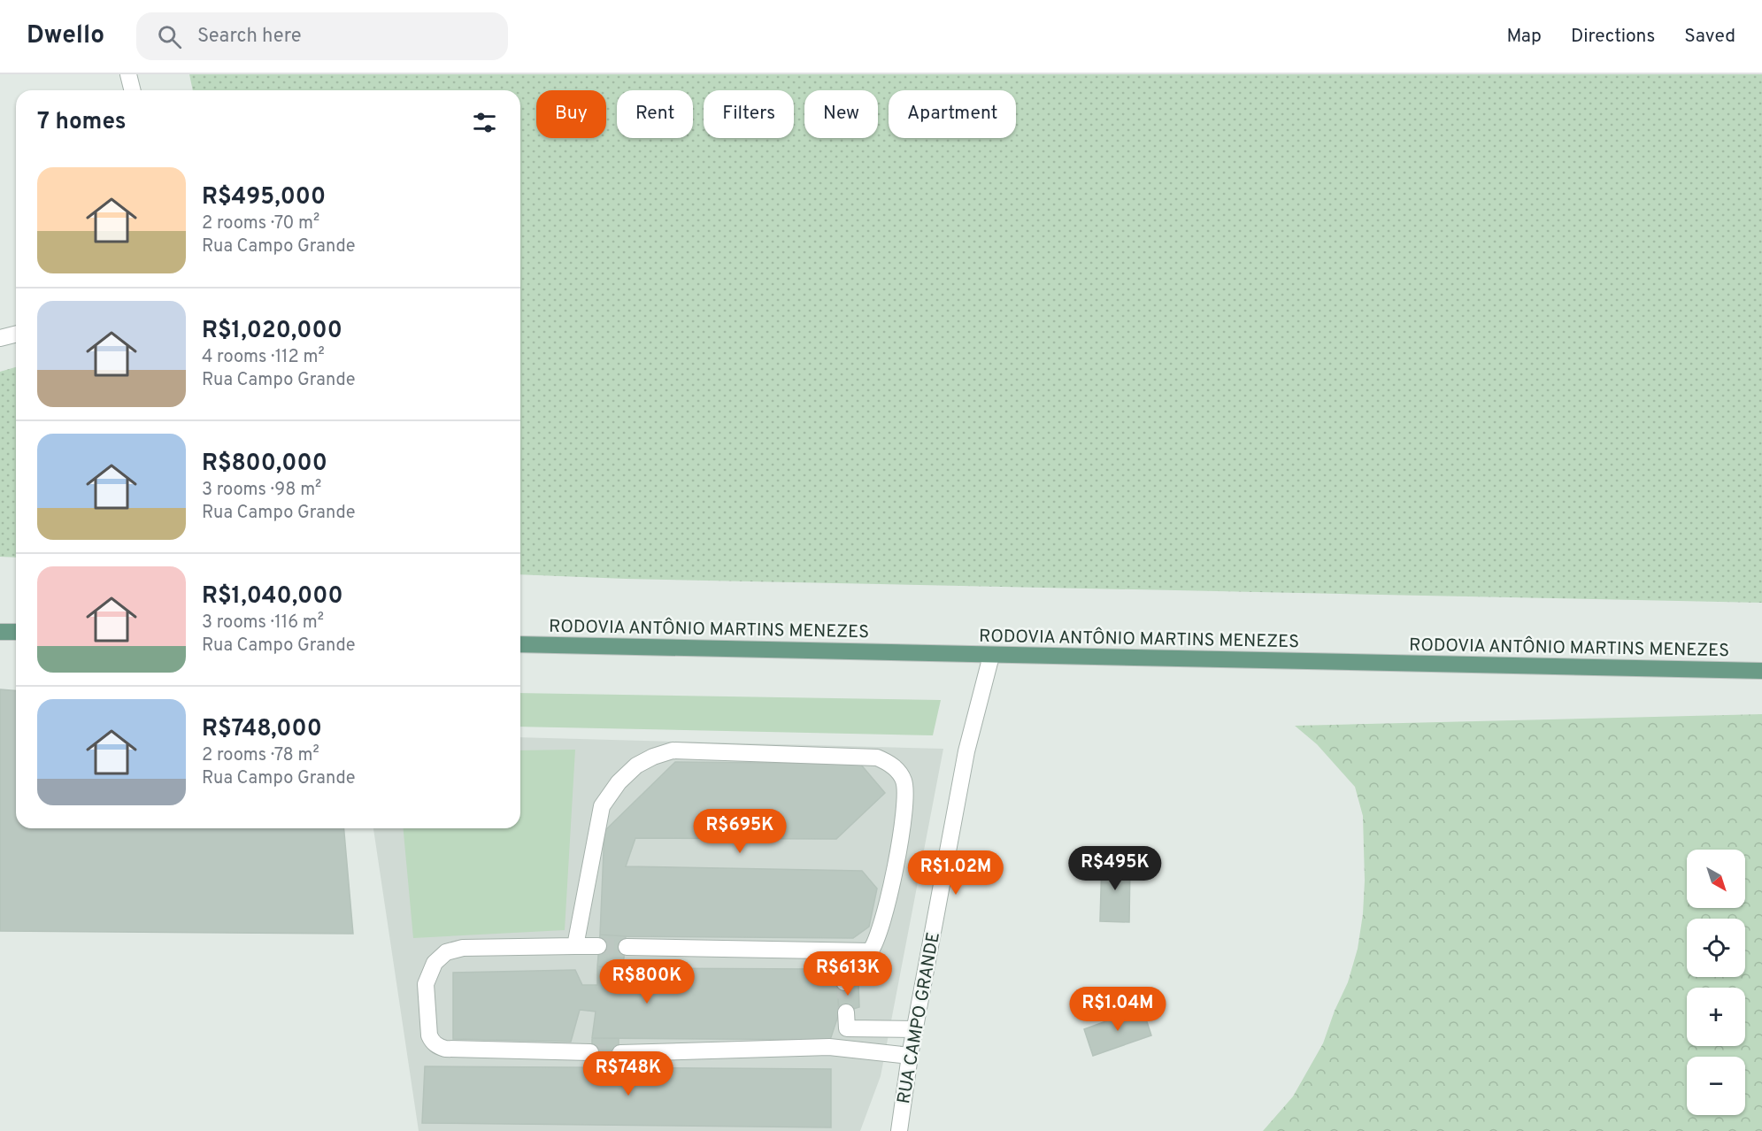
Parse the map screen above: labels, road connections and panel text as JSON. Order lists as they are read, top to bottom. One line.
{"streets":{"main road":["RODOVIA ANTÔNIO MARTINS MENEZES"],"street":["RUA CAMPO GRANDE"]},"crossings":[["RODOVIA ANTÔNIO MARTINS MENEZES","RUA CAMPO GRANDE"]],"north":"bottom right","page":{"header":"Dwello","search":"Search here","nav":["Map","Directions","Saved"],"chip":["Buy","Rent","Filters","New","Apartment"],"heading":"7 homes","list":[{"name":"R$495,000","note":"2 rooms · 70 m² · Rua Campo Grande"},{"name":"R$1,020,000","note":"4 rooms · 112 m² · Rua Campo Grande"},{"name":"R$800,000","note":"3 rooms · 98 m² · Rua Campo Grande"},{"name":"R$1,040,000","note":"3 rooms · 116 m² · Rua Campo Grande"},{"name":"R$748,000","note":"2 rooms · 78 m² · Rua Campo Grande"}],"price":["R$695K","R$495K","R$1.02M","R$613K","R$800K","R$1.04M","R$748K"],"map_buttons":["+","−"]}}
